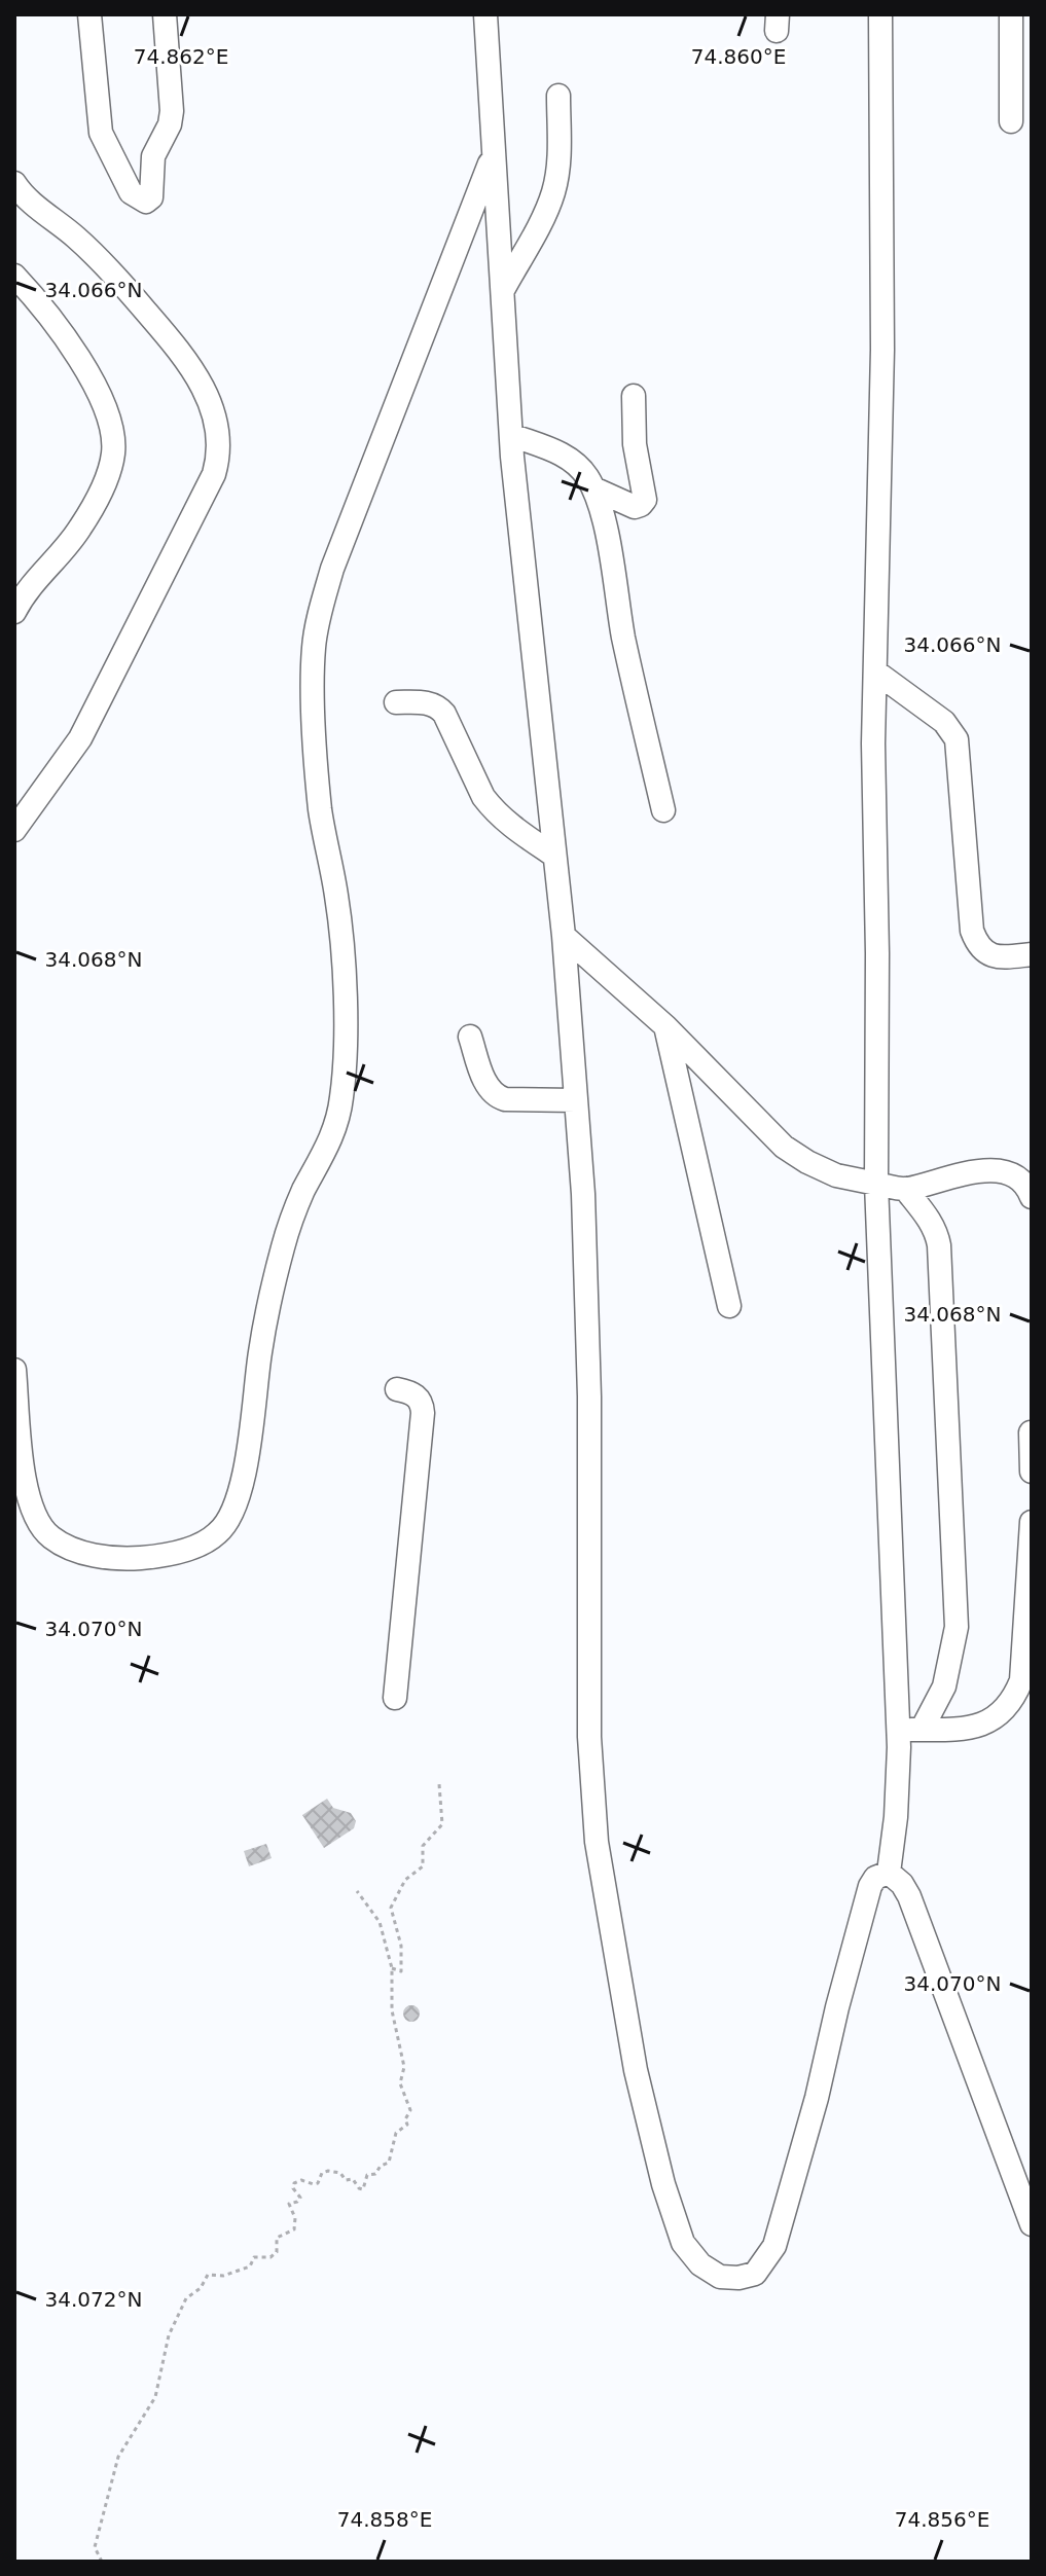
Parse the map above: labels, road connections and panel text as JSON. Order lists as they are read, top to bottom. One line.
{"coordinates":["74.862°E","74.860°E","34.066°N","34.068°N","34.070°N","34.072°N","74.858°E","74.856°E"]}
